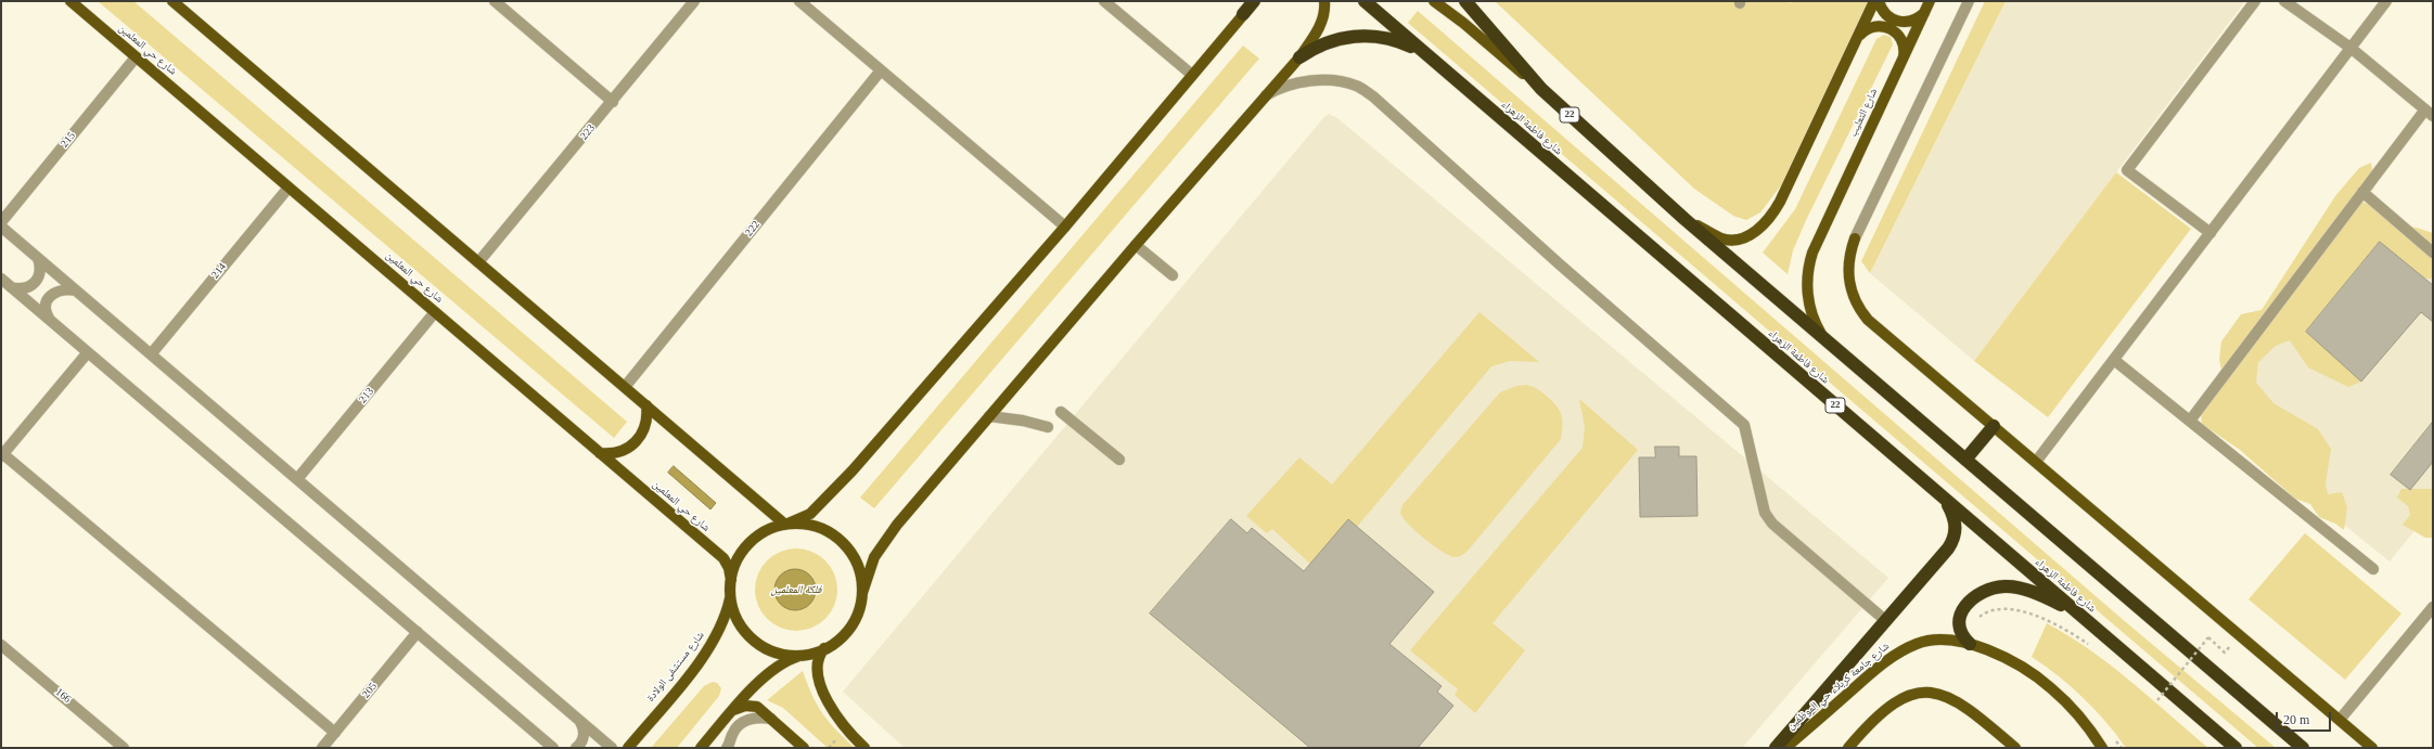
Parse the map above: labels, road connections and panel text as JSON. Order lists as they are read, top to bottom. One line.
{"streets":{"highway":["22","شارع فاطمة الزهراء"],"main road":["شارع حي المعلمين","شارع التعليب","شارع مستشفى الولادة","شارع جامعة كربلاء حي الموظفين"],"street":["223","215","222","214","213","205","166"]},"crossings":[["شارع حي المعلمين","215"],["شارع حي المعلمين","214"],["شارع حي المعلمين","213"],["شارع حي المعلمين","شارع مستشفى الولادة"],["شارع التعليب","22"]],"parks":["فلكة المعلمين"],"scale_bar":"20 m"}
